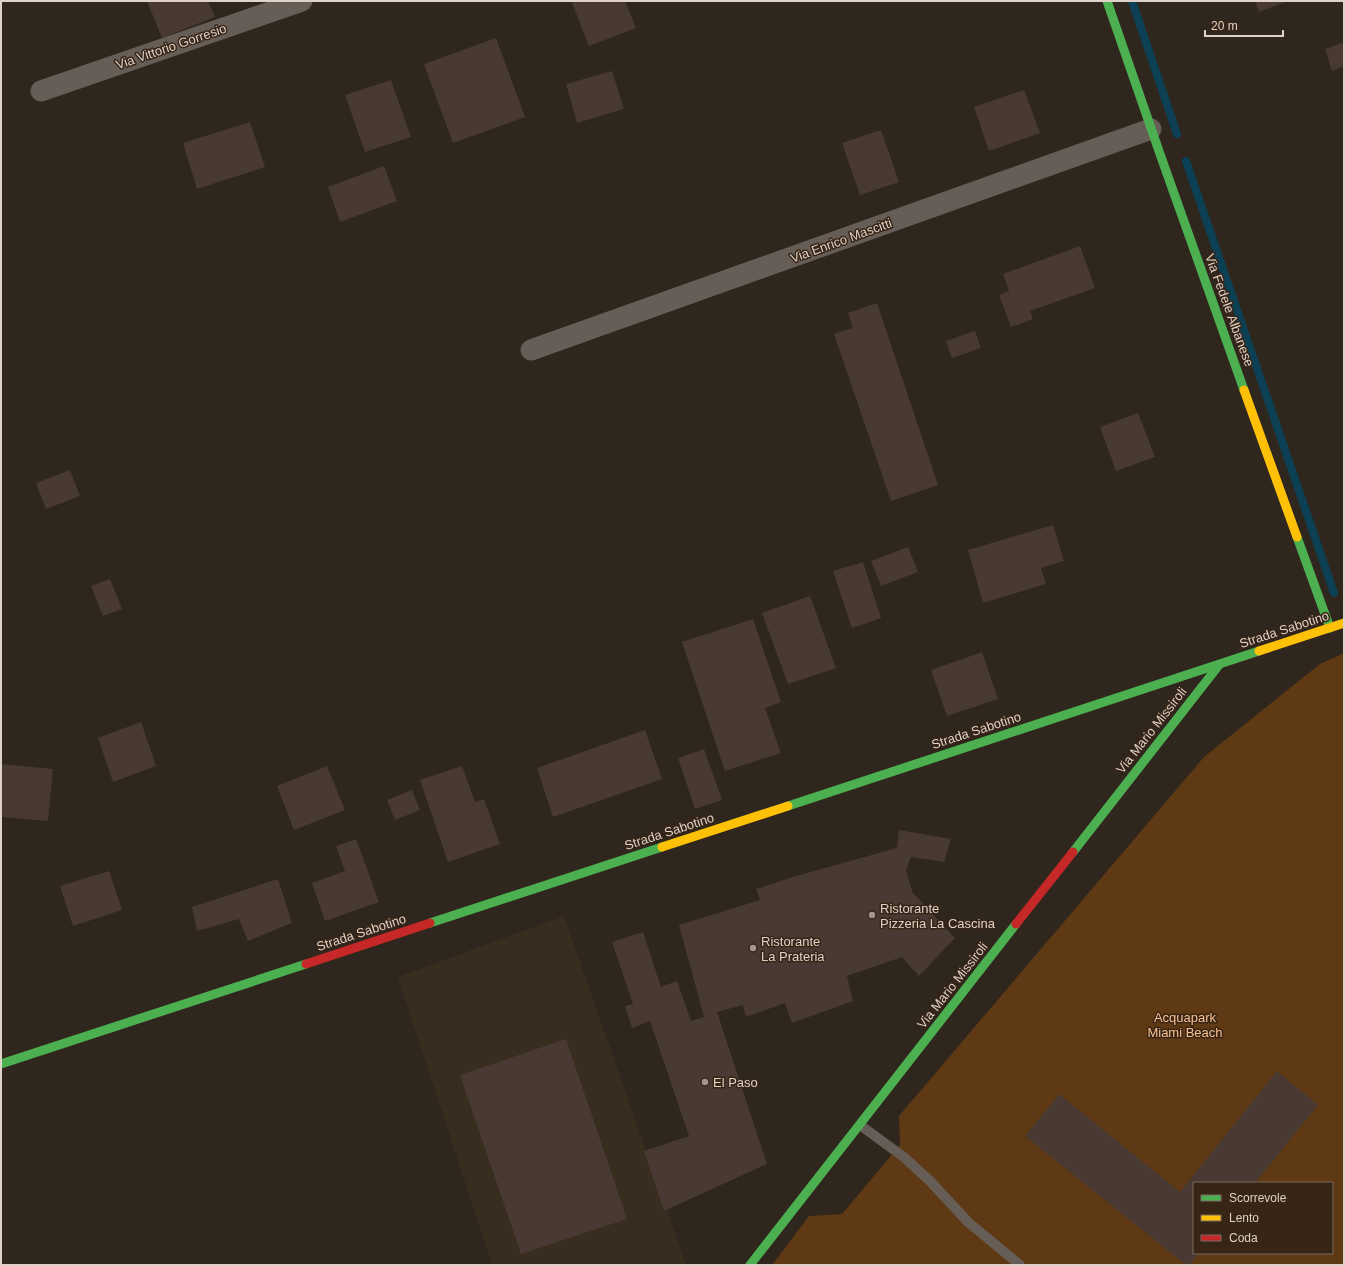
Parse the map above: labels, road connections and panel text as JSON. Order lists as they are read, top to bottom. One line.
{"streets":{"street":["Via Vittorio Gorresio","Via Enrico Mascitti","Via Fedele Albanese","Strada Sabotino","Via Mario Missiroli"]},"crossings":[["Via Enrico Mascitti","Via Fedele Albanese"],["Via Fedele Albanese","Strada Sabotino"],["Strada Sabotino","Via Mario Missiroli"]],"parks":["Acquapark Miami Beach"],"places":["Ristorante Pizzeria La Cascina","Ristorante La Prateria","El Paso"],"legend":["Scorrevole","Lento","Coda"],"scale_bar":"20 m"}
